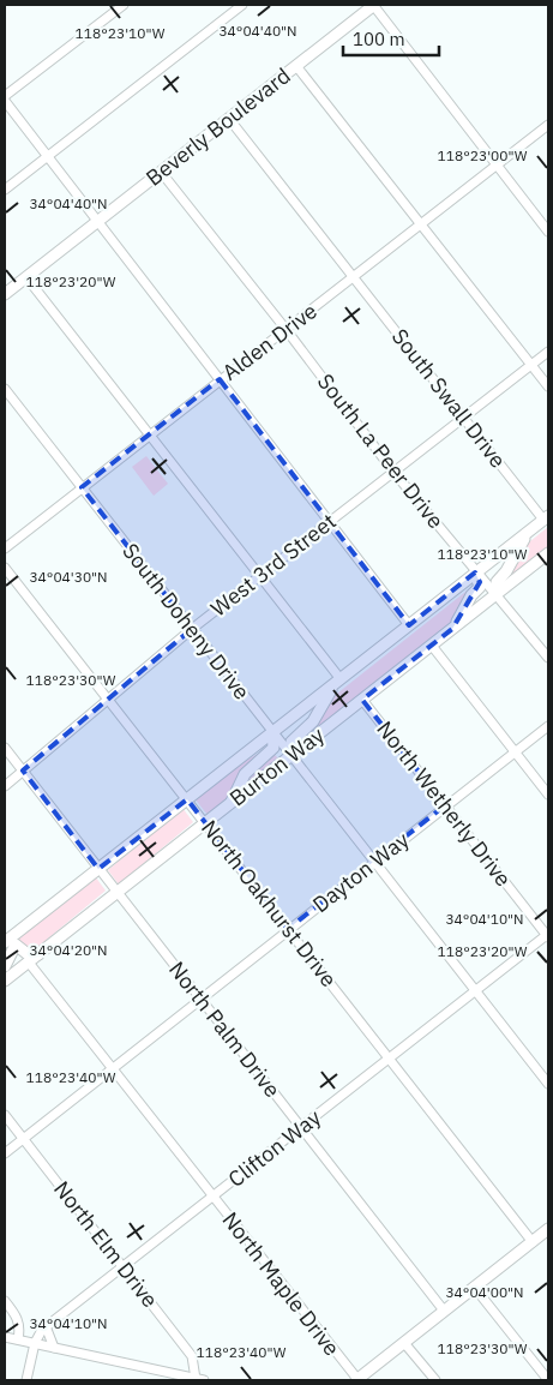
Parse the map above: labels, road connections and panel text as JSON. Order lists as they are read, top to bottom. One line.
{"streets":{"main road":["Beverly Boulevard","Burton Way"],"street":["Alden Drive","South Swall Drive","South La Peer Drive","West 3rd Street","South Doheny Drive","North Wetherly Drive","Dayton Way","North Oakhurst Drive","North Palm Drive","Clifton Way","North Elm Drive","North Maple Drive"]},"crossings":[["Beverly Boulevard","South Swall Drive"],["Beverly Boulevard","South La Peer Drive"],["Alden Drive","South Swall Drive"],["Alden Drive","South La Peer Drive"],["Alden Drive","South Doheny Drive"],["South Swall Drive","West 3rd Street"],["South Swall Drive","Burton Way"],["South La Peer Drive","West 3rd Street"],["South La Peer Drive","Burton Way"],["West 3rd Street","South Doheny Drive"],["West 3rd Street","North Oakhurst Drive"],["West 3rd Street","North Palm Drive"],["South Doheny Drive","Burton Way"],["South Doheny Drive","Dayton Way"],["South Doheny Drive","Clifton Way"],["Burton Way","North Wetherly Drive"],["Burton Way","North Oakhurst Drive"],["Burton Way","North Palm Drive"],["Burton Way","North Maple Drive"],["North Wetherly Drive","Dayton Way"],["North Wetherly Drive","Clifton Way"],["Dayton Way","North Oakhurst Drive"],["Dayton Way","North Palm Drive"],["Dayton Way","North Elm Drive"],["Dayton Way","North Maple Drive"],["North Oakhurst Drive","Clifton Way"],["North Palm Drive","Clifton Way"],["Clifton Way","North Elm Drive"],["Clifton Way","North Maple Drive"]],"scale_bar":"100 m","coordinates":["34°04'40\"N","118°23'10\"W","118°23'00\"W","118°23'20\"W","34°04'30\"N","118°23'30\"W","34°04'10\"N","34°04'20\"N","118°23'40\"W","34°04'00\"N"]}
